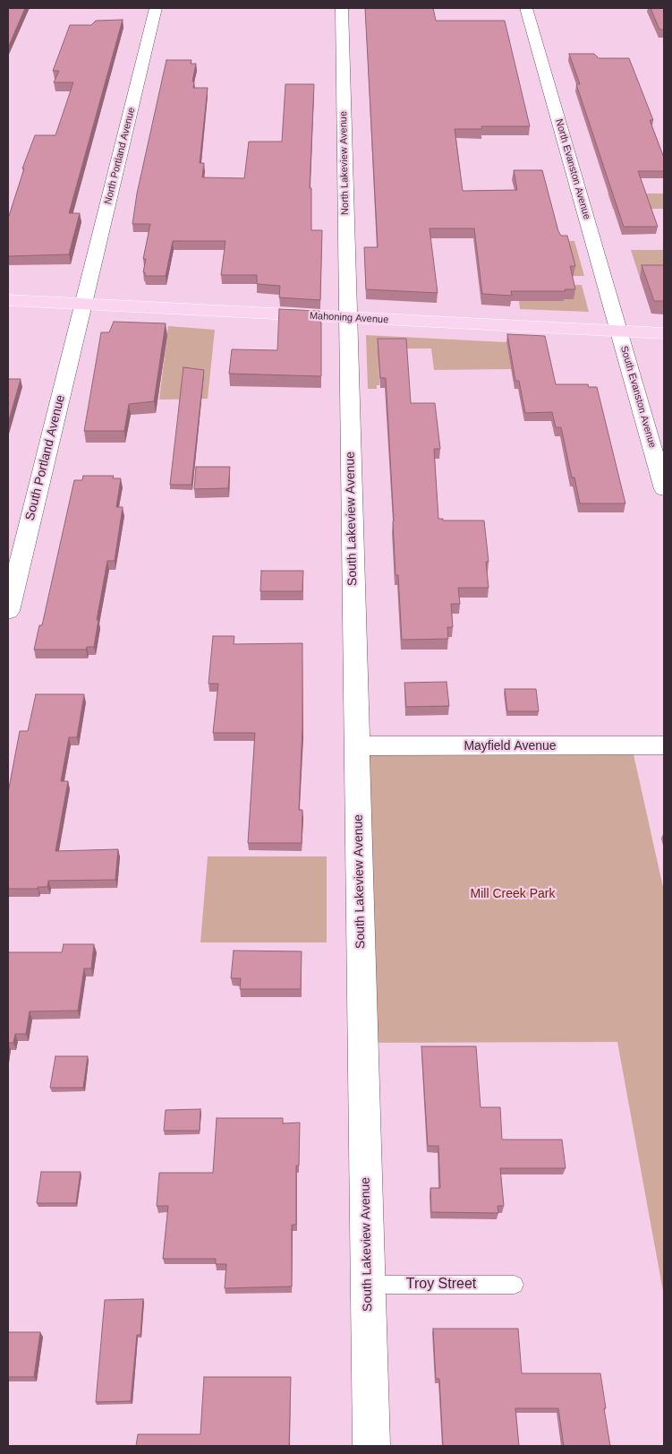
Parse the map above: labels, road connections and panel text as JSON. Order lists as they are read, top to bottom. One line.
{"streets":{"main road":["Mahoning Avenue"],"street":["North Portland Avenue","North Lakeview Avenue","North Evanston Avenue","South Evanston Avenue","South Portland Avenue","South Lakeview Avenue","Mayfield Avenue"],"lane":["Troy Street"]},"crossings":[["North Portland Avenue","Mahoning Avenue"],["North Portland Avenue","South Portland Avenue"],["North Lakeview Avenue","Mahoning Avenue"],["North Lakeview Avenue","South Lakeview Avenue"],["North Evanston Avenue","Mahoning Avenue"],["North Evanston Avenue","South Evanston Avenue"],["Mahoning Avenue","South Evanston Avenue"],["Mahoning Avenue","South Portland Avenue"],["Mahoning Avenue","South Lakeview Avenue"],["South Lakeview Avenue","Mayfield Avenue"],["South Lakeview Avenue","Troy Street"]],"parks":["Mill Creek Park"]}
